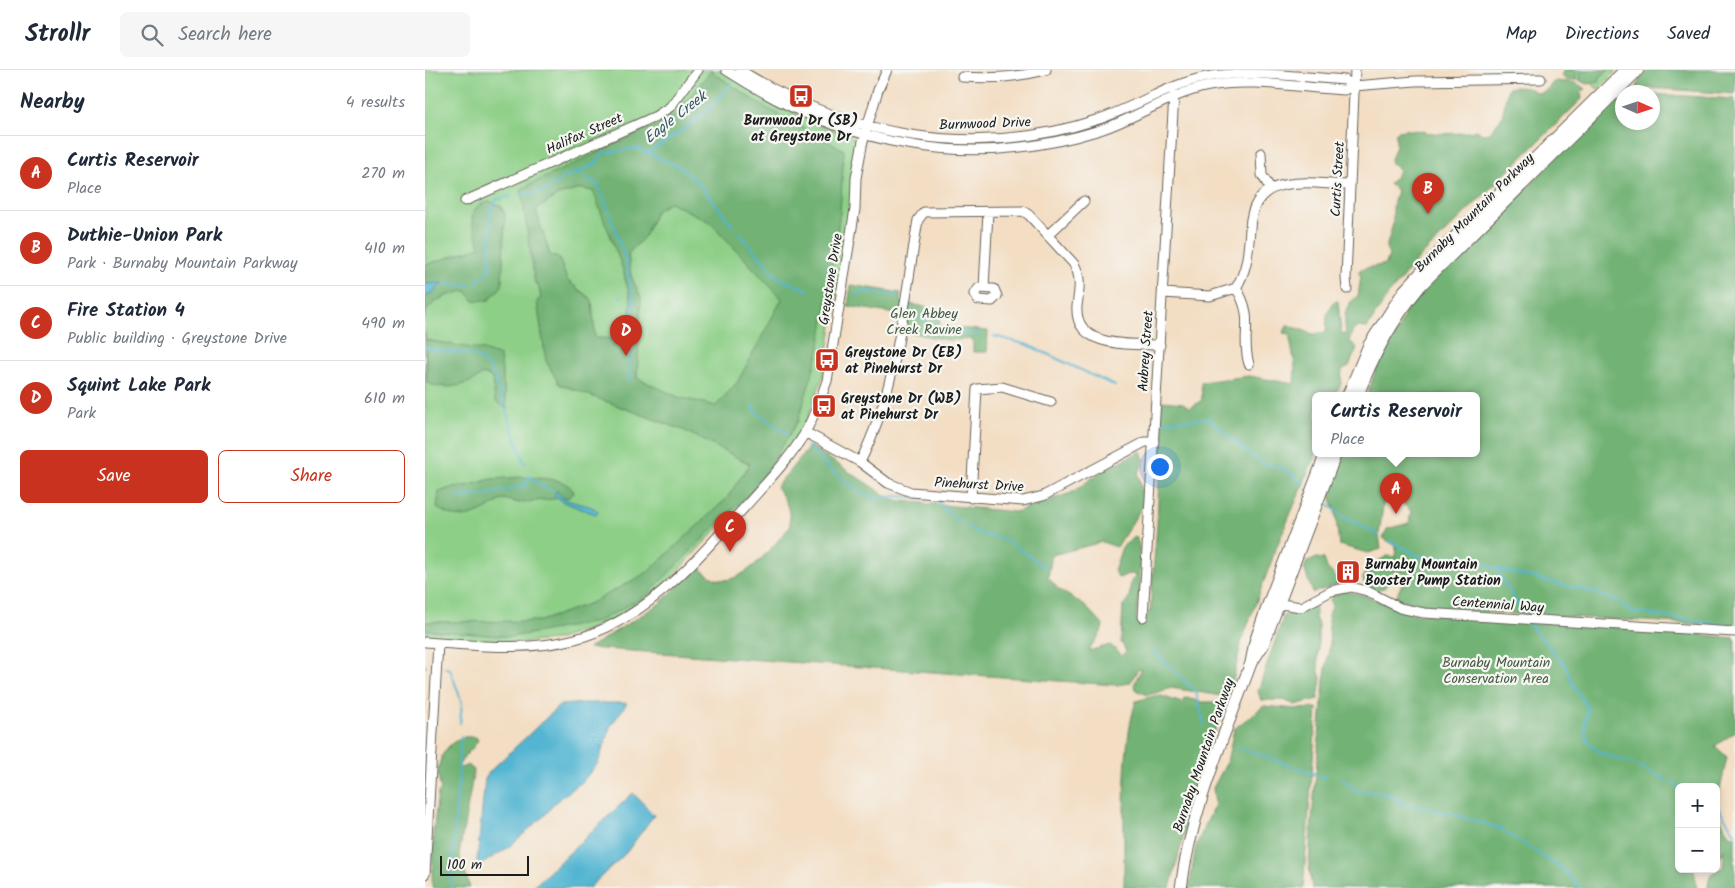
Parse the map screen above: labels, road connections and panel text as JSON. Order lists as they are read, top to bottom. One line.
{"streets":{"main road":["Burnaby Mountain Parkway"],"street":["Burnwood Drive","Halifax Street","Curtis Street","Greystone Drive","Aubrey Street","Pinehurst Drive","Centennial Way"]},"crossings":[["Burnwood Drive","Curtis Street"],["Burnwood Drive","Greystone Drive"],["Burnwood Drive","Aubrey Street"],["Burnaby Mountain Parkway","Centennial Way"],["Greystone Drive","Pinehurst Drive"],["Aubrey Street","Pinehurst Drive"]],"water":["Eagle Creek"],"parks":["Glen Abbey Creek Ravine","Burnaby Mountain Conservation Area"],"places":{"bus stop":["Burnwood Dr (SB) at Greystone Dr","Greystone Dr (EB) at Pinehurst Dr","Greystone Dr (WB) at Pinehurst Dr"],"building":["Burnaby Mountain Booster Pump Station"]},"scale_bar":"100 m","north":"right","page":{"header":"Strollr","search":"Search here","nav":["Map","Directions","Saved"],"heading":["Nearby","4 results"],"list":[{"mark":"A","name":"Curtis Reservoir","note":"Place","value":"270 m"},{"mark":"B","name":"Duthie-Union Park","note":"Park · Burnaby Mountain Parkway","value":"410 m"},{"mark":"C","name":"Fire Station 4","note":"Public building · Greystone Drive","value":"490 m"},{"mark":"D","name":"Squint Lake Park","note":"Park","value":"610 m"}],"pins":["B","D","A","C"],"popup":["Curtis Reservoir","Place"],"buttons":["Save","Share"],"map_buttons":["+","−"],"scale":"100 m"}}
